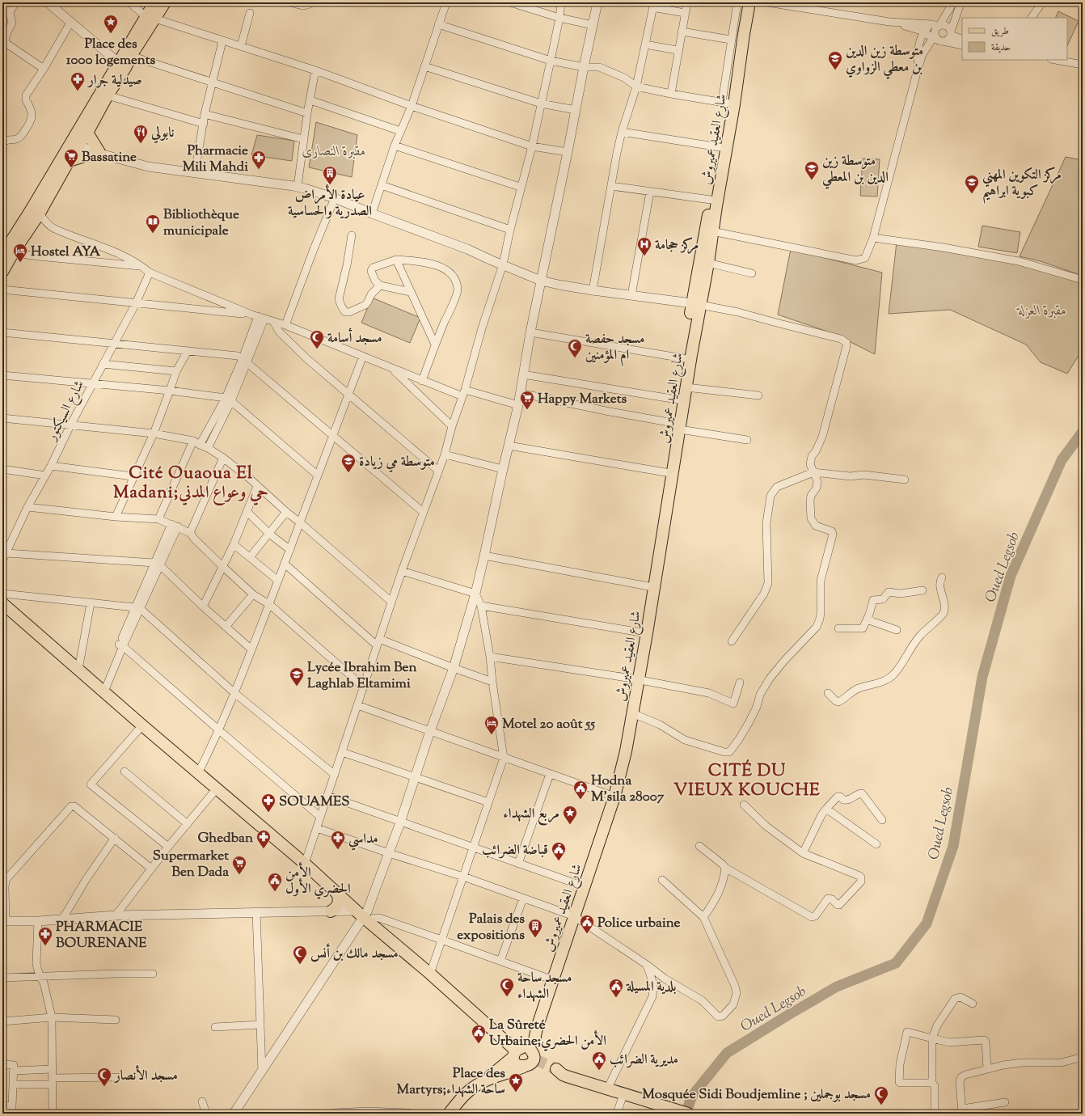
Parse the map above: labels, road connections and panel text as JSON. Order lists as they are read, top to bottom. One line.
{"streets":{"main road":["شارع العقيد عميروش"],"street":["شارع السيكتور"]},"districts":["Cité Ouaoua El Madani;حي وعواع المدني","CITÉ DU VIEUX KOUCHE"],"water":["Oued Legsob"],"parks":["مقبرة النصارى","مقبرة العزلة"],"places":{"place":["Place des 1000 logements","مربع الشهداء","Place des Martyrs;ساحة الشهداء"],"school or university":["متوسطة زين الدين بن معطي الزواوي","متوسطة زين الدين بن المعطي","مركز التكوين المهني كبوية ابراهيم","متوسطة مي زيادة","Lycée Ibrahim Ben Laghlab Eltamimi"],"pharmacy":["صيدلية جرار","Pharmacie Mili Mahdi","SOUAMES","Ghedban","مداسي","PHARMACIE BOURENANE"],"restaurant":["نابولي"],"supermarket":["Bassatine","Happy Markets","Supermarket Ben Dada"],"building":["عيادة الأمراض الصدرية والحساسية","Palais des expositions"],"library":["Bibliothèque municipale"],"hospital":["مركز حجامة"],"hotel":["Hostel AYA","Motel 20 août 55"],"mosque":["مسجد أسامة","مسجد حفصة ام المؤمنين","مسجد مالك بن أنس","مسجد ساحة الشهداء","مسجد الأنصار","Mosquée Sidi Boudjemline ; مسجد بوجملين"],"public building":["Hodna M'sila 28007","قباضة الضرائب","الأمن الحضري الأول","Police urbaine","بلدية المسيلة","La Sûreté Urbaine;الأمن الحضري","مديرية الضرائب"]},"legend":["طريق","حديقة"]}
